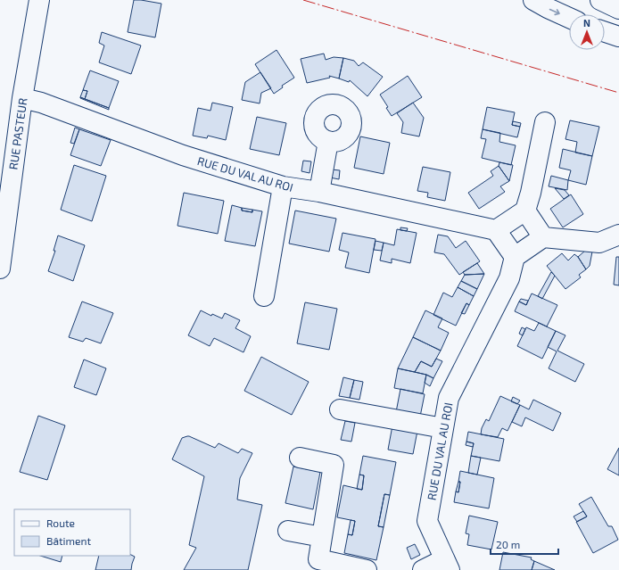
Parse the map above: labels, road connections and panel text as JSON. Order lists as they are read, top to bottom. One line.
{"streets":{"street":["RUE PASTEUR","RUE DU VAL AU ROI"]},"crossings":[["RUE PASTEUR","RUE DU VAL AU ROI"]],"legend":["Route","Bâtiment"],"scale_bar":"20 m","north":"top"}
